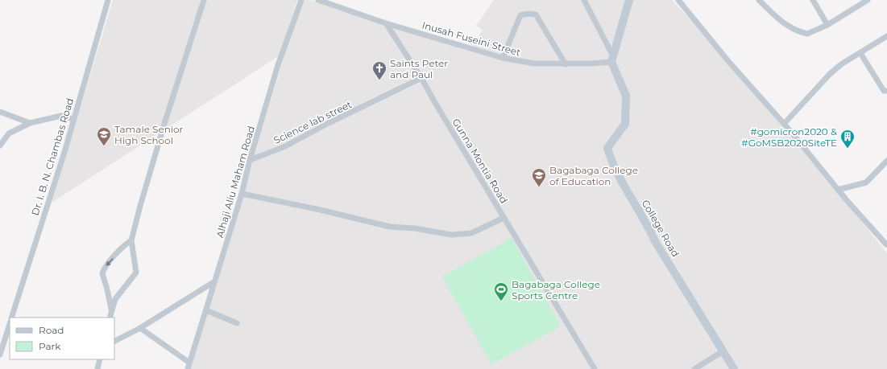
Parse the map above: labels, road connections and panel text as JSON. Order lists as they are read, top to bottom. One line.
{"streets":{"street":["Inusah Fuseini Street","Science lab street","Dr. I. B. N. Chambas Road","Gunna Montia Road","Alhaji Aliu Maham Road","College Road"]},"crossings":[["Inusah Fuseini Street","Gunna Montia Road"],["Inusah Fuseini Street","College Road"],["Science lab street","Gunna Montia Road"],["Science lab street","Alhaji Aliu Maham Road"]],"places":{"church":["Saints Peter and Paul"],"school or university":["Tamale Senior High School","Bagabaga College of Education"],"building":["#gomicron2020 & #GoMSB2020SiteTE"],"sports":["Bagabaga College Sports Centre"]},"legend":["Road","Park"]}
